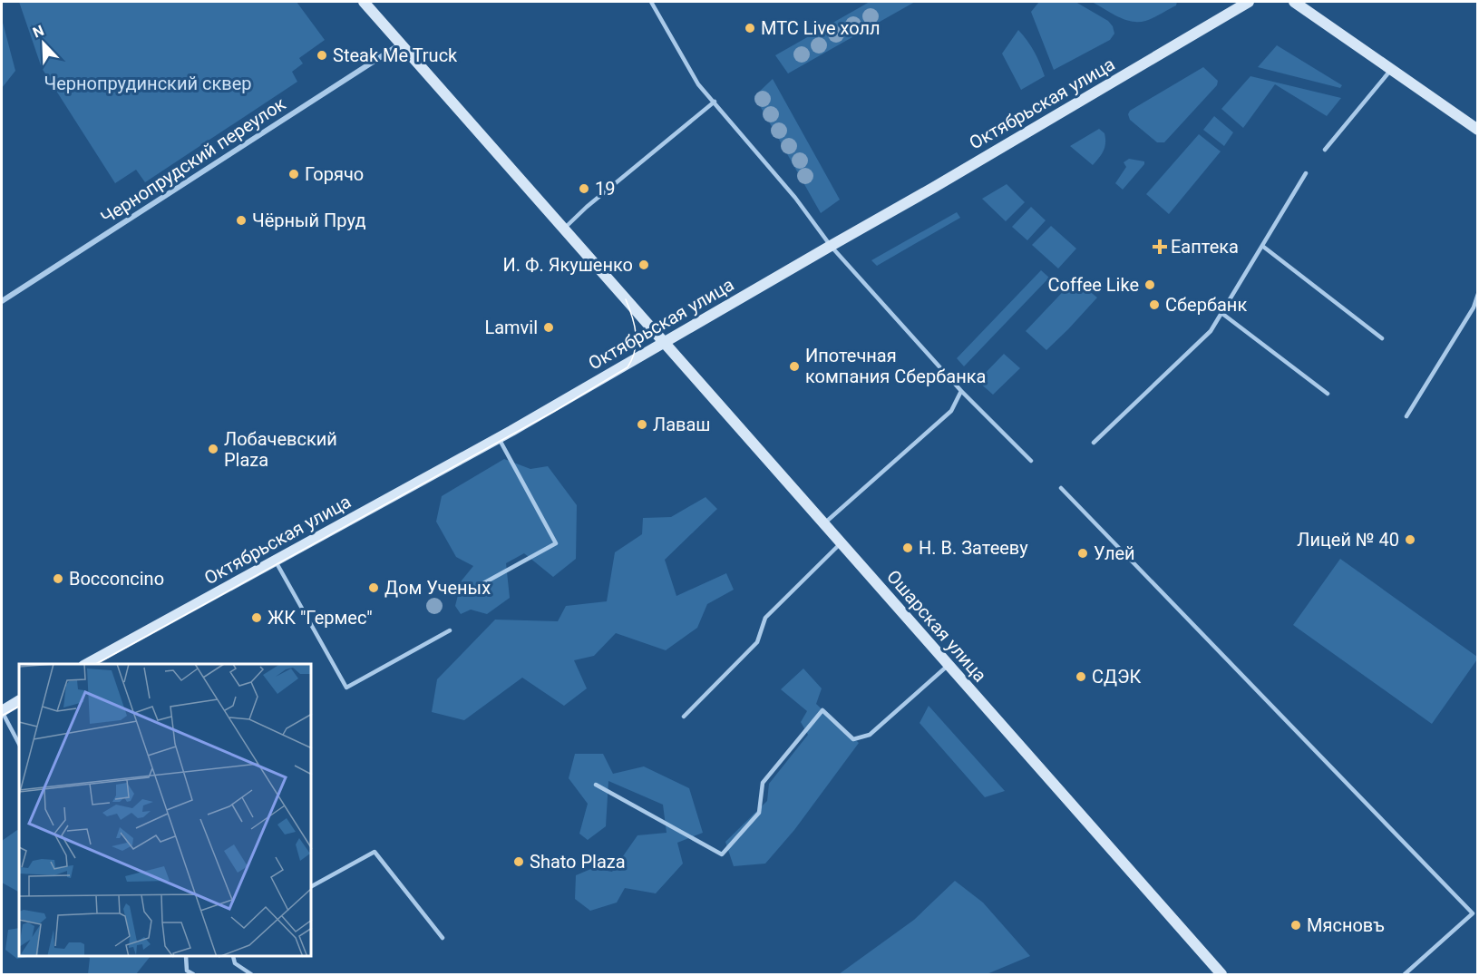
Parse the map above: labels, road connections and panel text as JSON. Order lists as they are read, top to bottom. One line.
{"streets":{"street":["Октябрьская улица","Чернопрудский переулок","Ошарская улица"]},"crossings":[["Октябрьская улица","Ошарская улица"],["Чернопрудский переулок","Ошарская улица"]],"parks":["Чернопрудинский сквер"],"places":{"other":["МТС Live холл","Steak Me Truck","Горячо","19","Чёрный Пруд","И. Ф. Якушенко","Coffee Like","Сбербанк","Lamvil","Ипотечная компания Сбербанка","Лаваш","Лобачевский Plaza","Лицей № 40","Н. В. Затееву","Улей","Bocconcino","Дом Ученых","ЖК \"Гермес\"","СДЭК","Shato Plaza","Мясновъ"],"health":["Еаптека"]},"north":"top left"}
